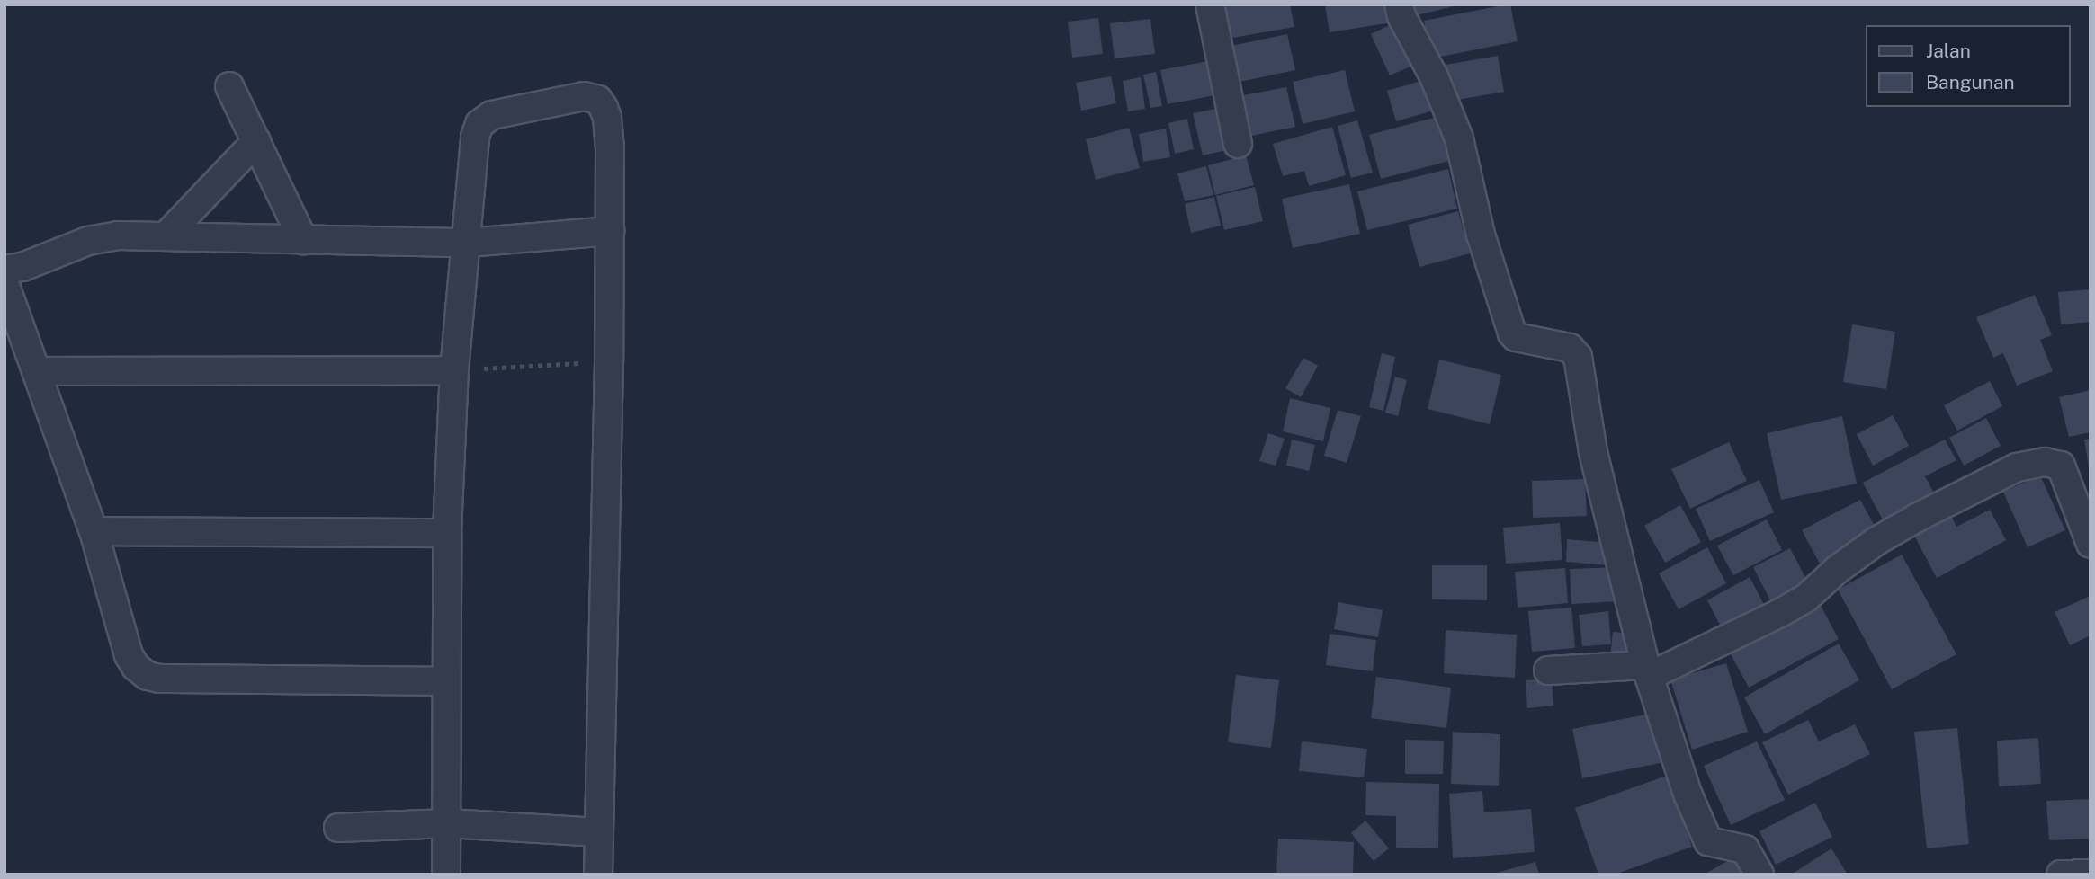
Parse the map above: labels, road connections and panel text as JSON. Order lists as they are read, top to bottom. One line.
{"legend":["Jalan","Bangunan"]}
